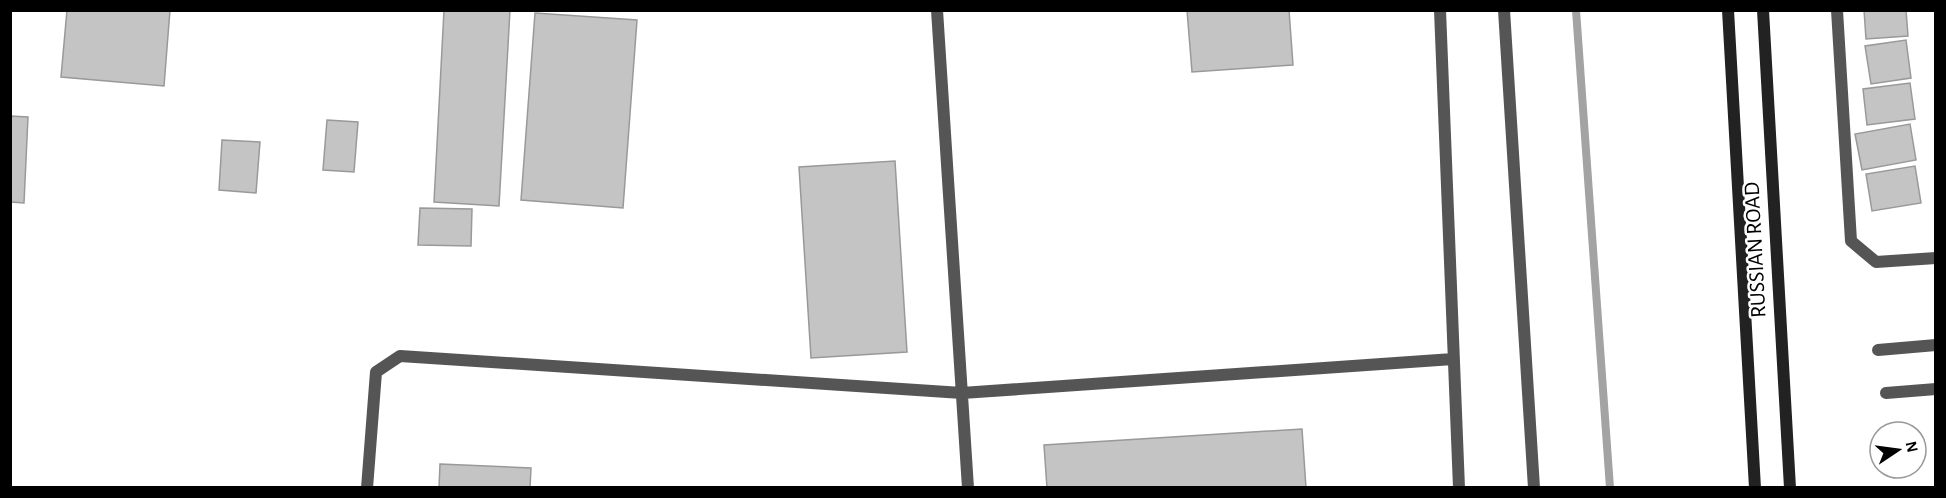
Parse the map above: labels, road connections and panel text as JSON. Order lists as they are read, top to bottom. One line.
{"streets":{"main road":["RUSSIAN ROAD"]},"north":"right"}
